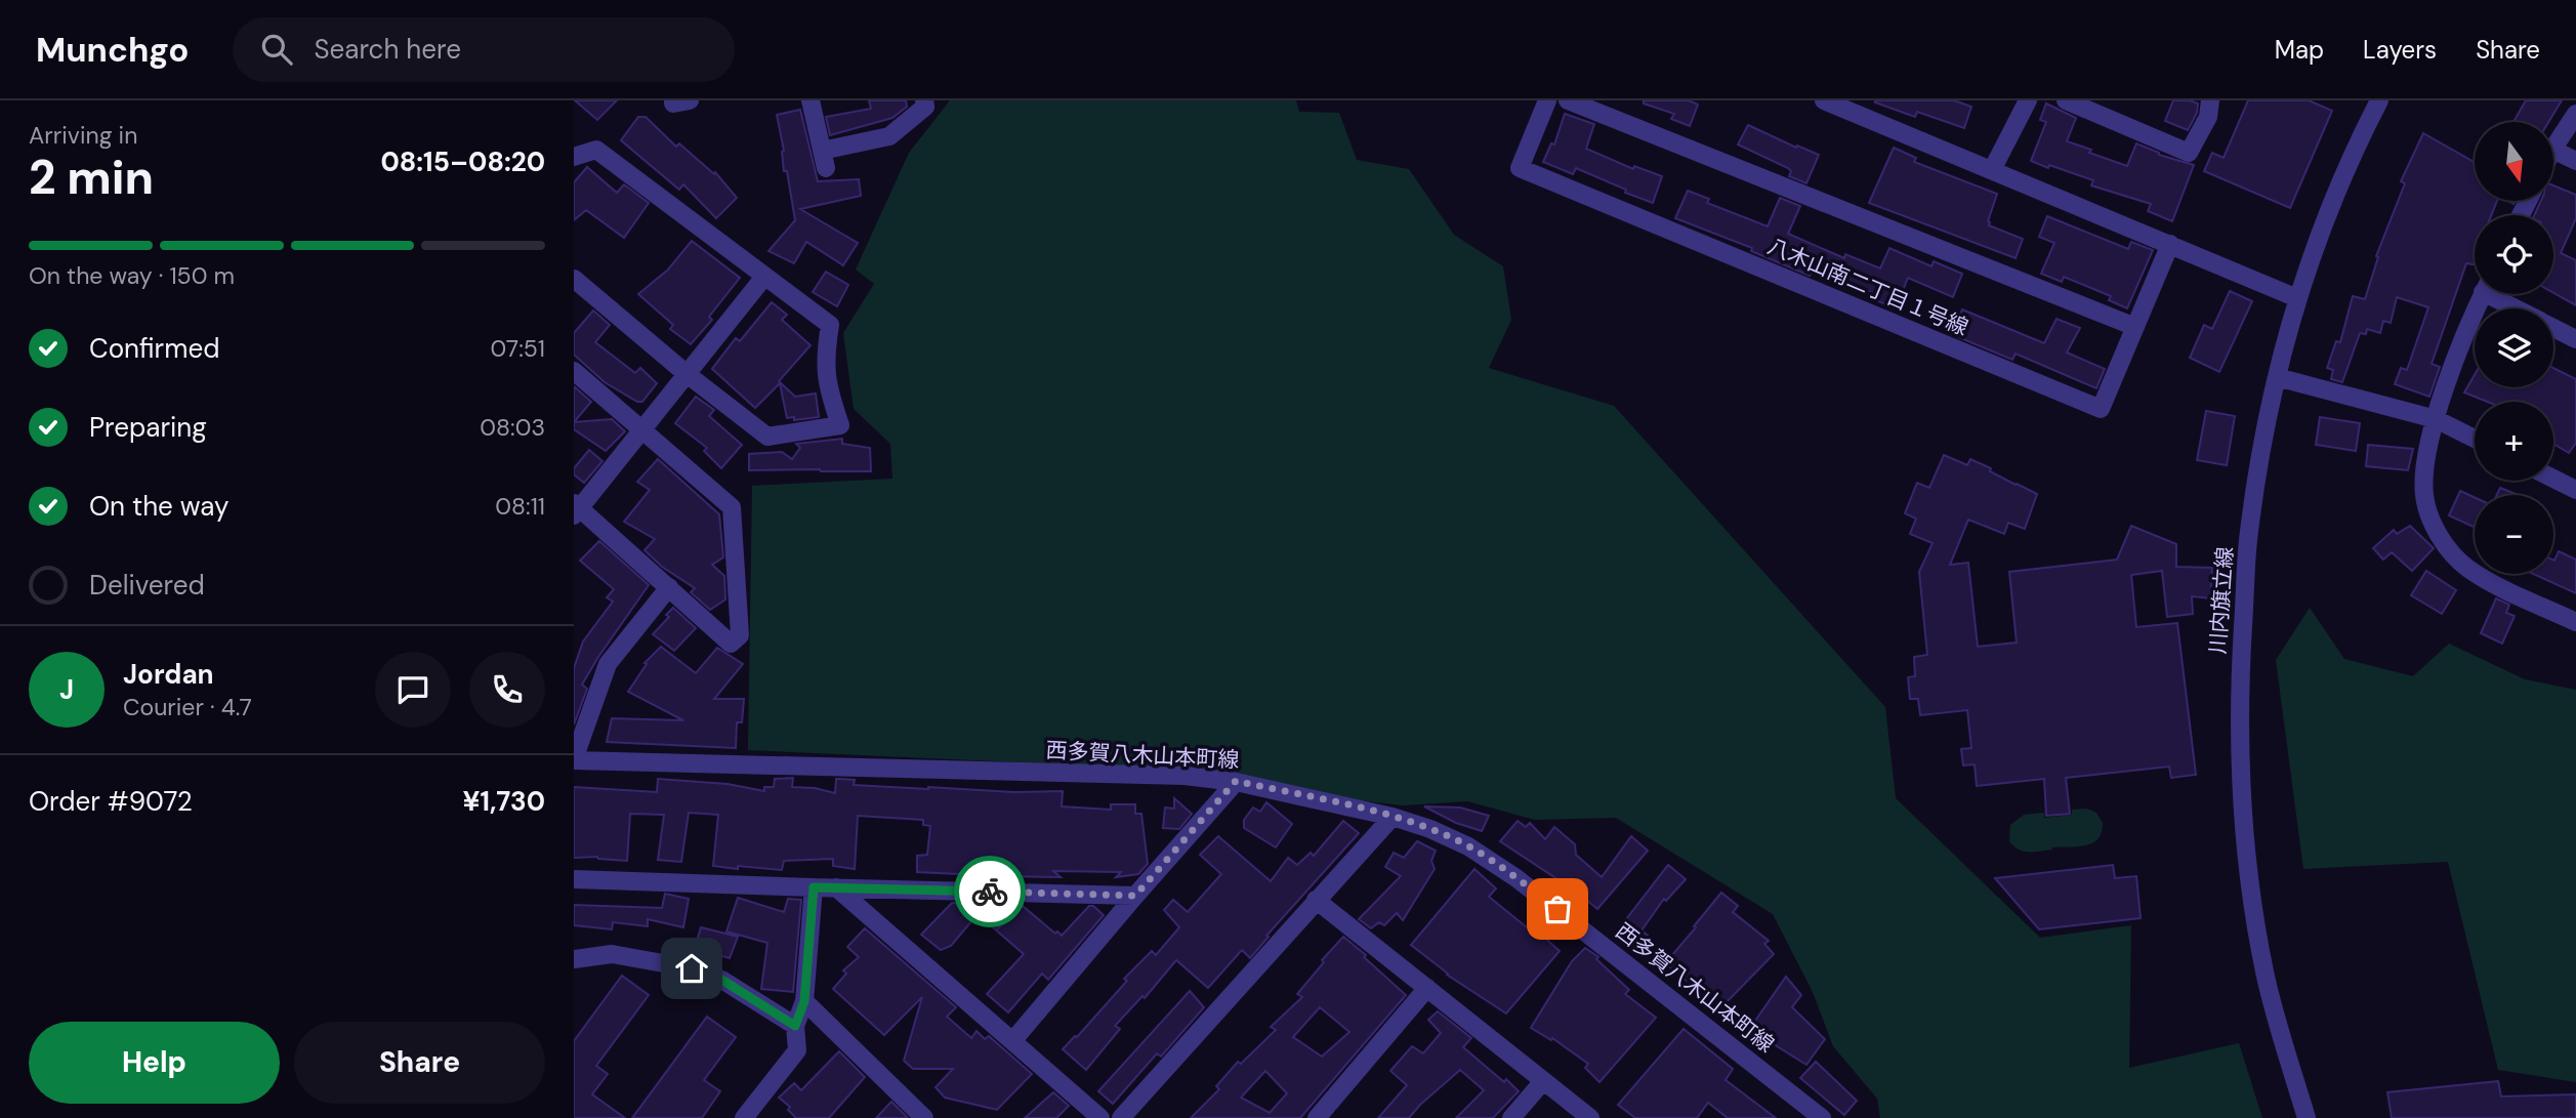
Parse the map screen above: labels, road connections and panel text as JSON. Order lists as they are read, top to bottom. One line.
{"streets":{"street":["八木山南二丁目１号線","川内旗立線","西多賀八木山本町線"]},"north":"bottom","page":{"header":"Munchgo","search":"Search here","nav":["Map","Layers","Share"],"heading":["2 min","Arriving in","08:15–08:20"],"panel":["Jordan","Courier · 4.7","Order #9072","¥1,730"],"map_buttons":["+","−"],"bar":"On the way · 150 m","list":[["Confirmed","07:51"],["Preparing","08:03"],["On the way","08:11"],"Delivered"],"round":"J","buttons":["Help","Share"]}}
